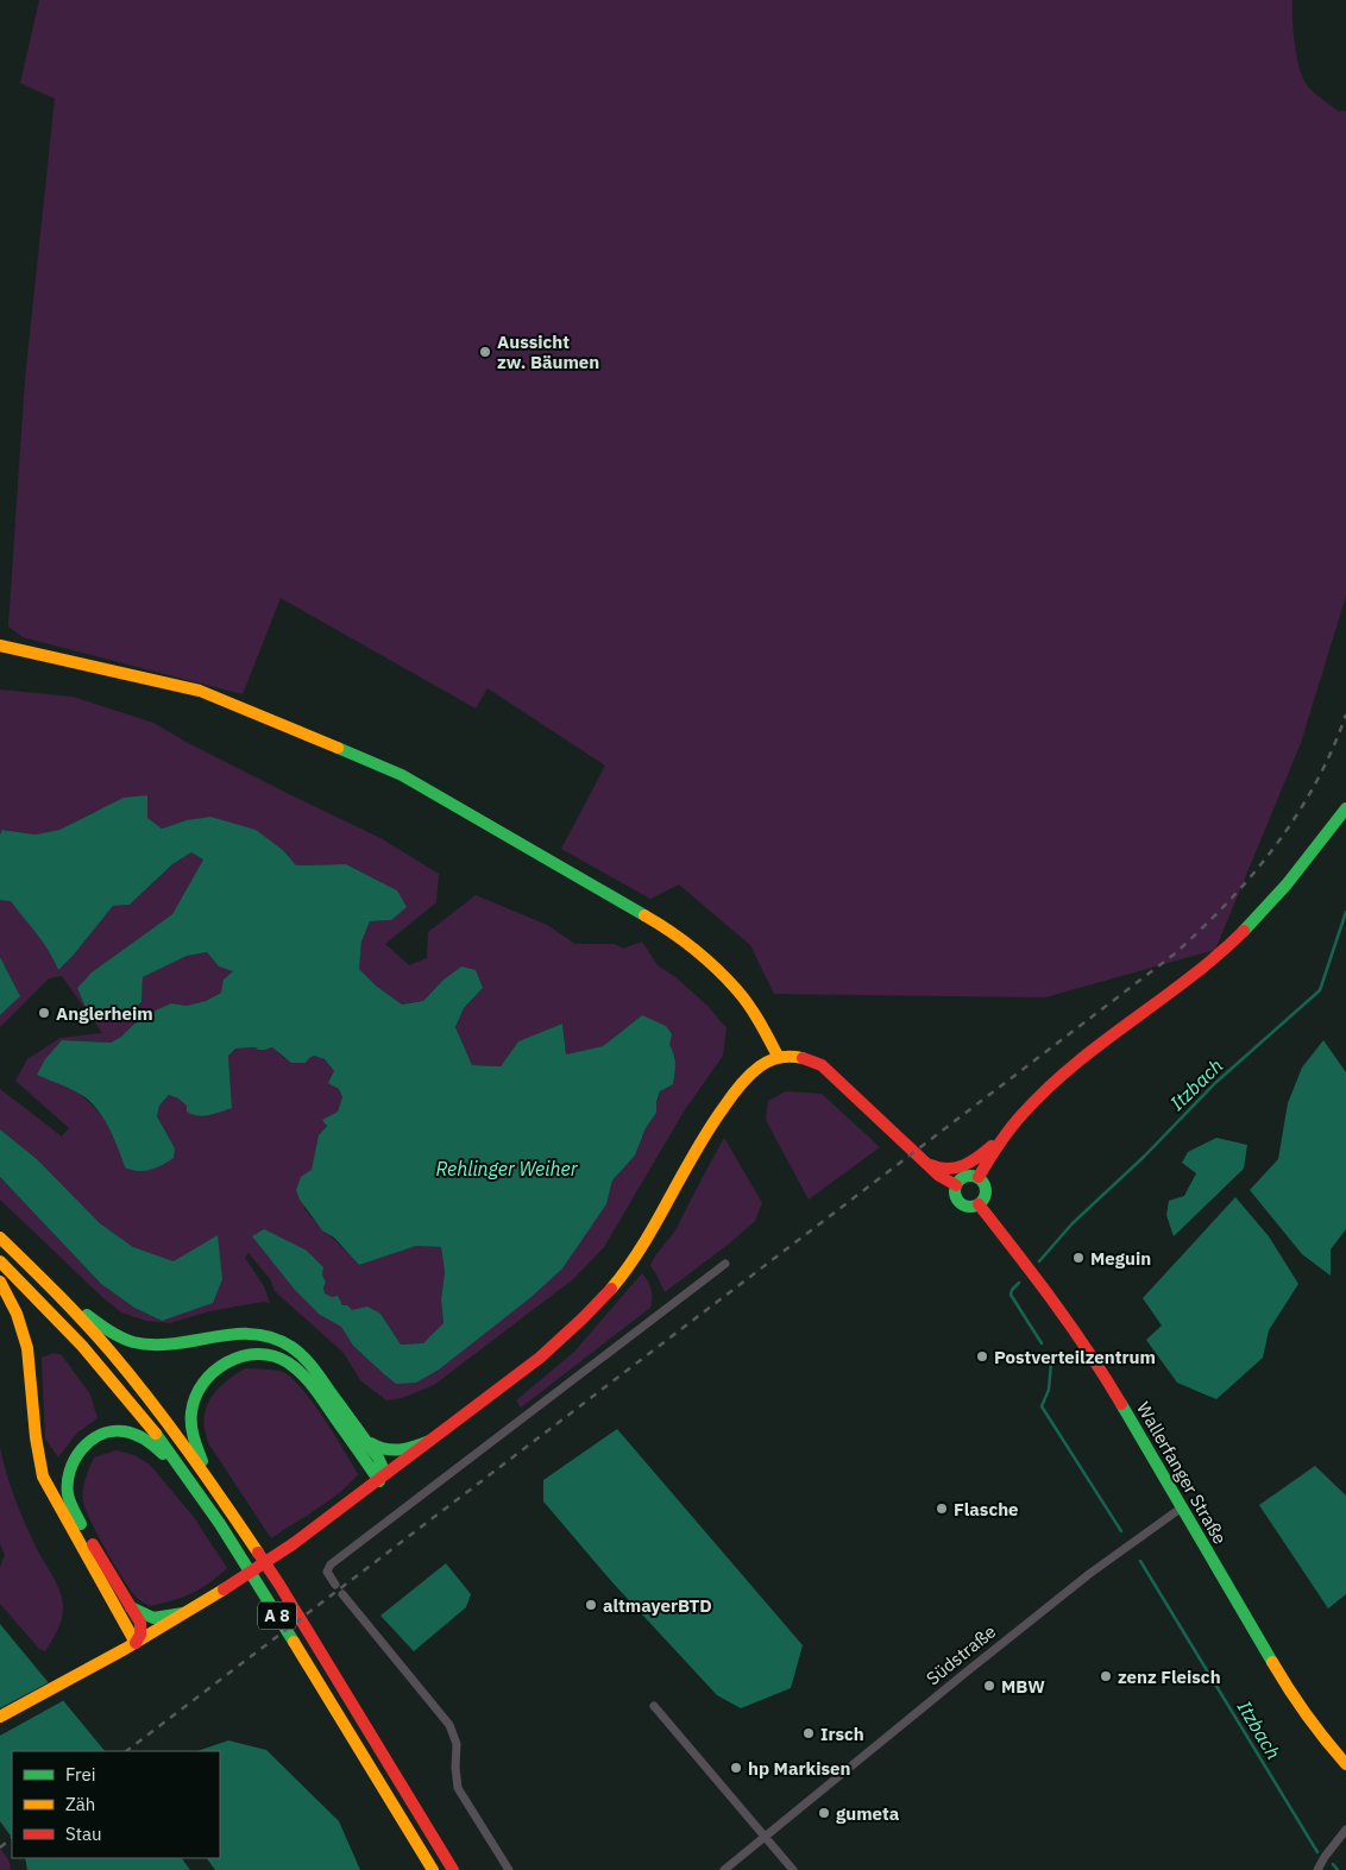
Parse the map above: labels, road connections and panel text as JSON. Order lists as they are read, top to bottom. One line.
{"streets":{"main road":["Wallerfanger Straße","A 8"],"street":["Südstraße"]},"crossings":[["Wallerfanger Straße","Südstraße"]],"water":["Itzbach","Rehlinger Weiher"],"places":["Aussicht zw. Bäumen","Anglerheim","Meguin","Postverteilzentrum","Flasche","altmayerBTD","zenz Fleisch","MBW","Irsch","hp Markisen","gumeta"],"legend":["Frei","Zäh","Stau"]}
